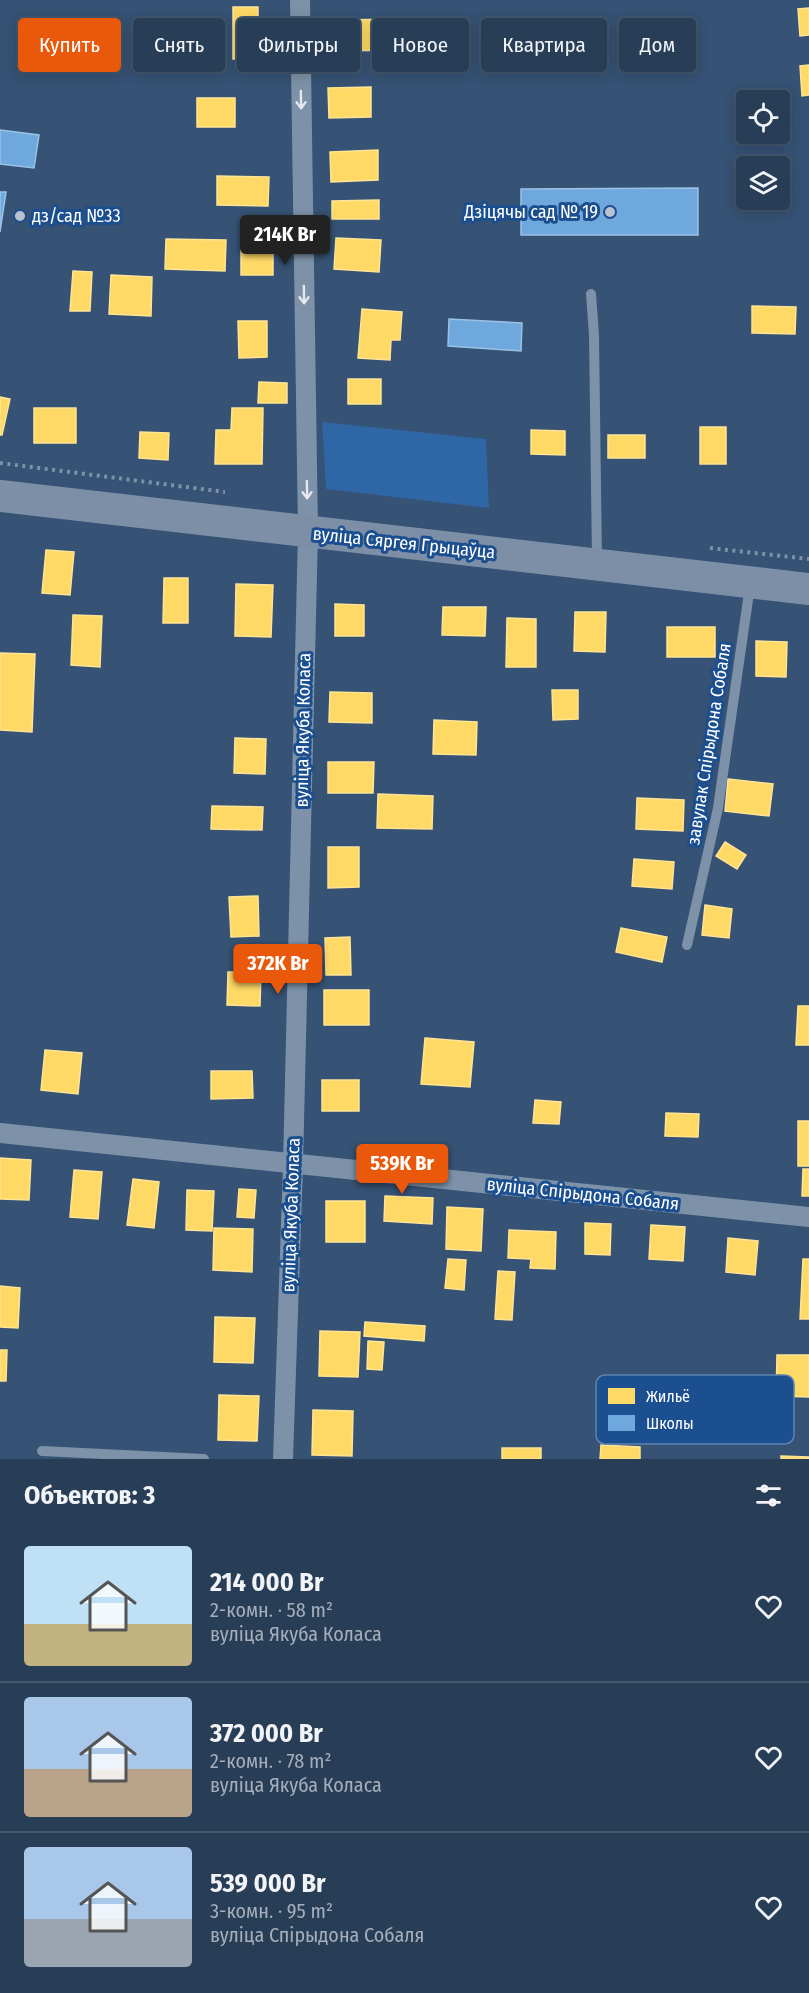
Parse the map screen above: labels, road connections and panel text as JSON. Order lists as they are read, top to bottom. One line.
{"streets":{"main road":["вуліца Сяргея Грыцаўца"],"street":["вуліца Якуба Коласа","вуліца Спірыдона Собаля"],"lane":["завулак Спірыдона Собаля"]},"crossings":[["вуліца Сяргея Грыцаўца","вуліца Якуба Коласа"],["вуліца Сяргея Грыцаўца","завулак Спірыдона Собаля"],["вуліца Якуба Коласа","вуліца Спірыдона Собаля"]],"one_way":["вуліца Якуба Коласа"],"places":["Дзіцячы сад № 19","дз/сад №33"],"legend":["Жильё","Школы"],"page":{"chip":["Купить","Снять","Фильтры","Новое","Квартира","Дом"],"price":["214K Br","372K Br","539K Br"],"heading":"Объектов: 3","list":[{"name":"214 000 Br","note":"2-комн. · 58 m² · вуліца Якуба Коласа"},{"name":"372 000 Br","note":"2-комн. · 78 m² · вуліца Якуба Коласа"},{"name":"539 000 Br","note":"3-комн. · 95 m² · вуліца Спірыдона Собаля"}]}}
